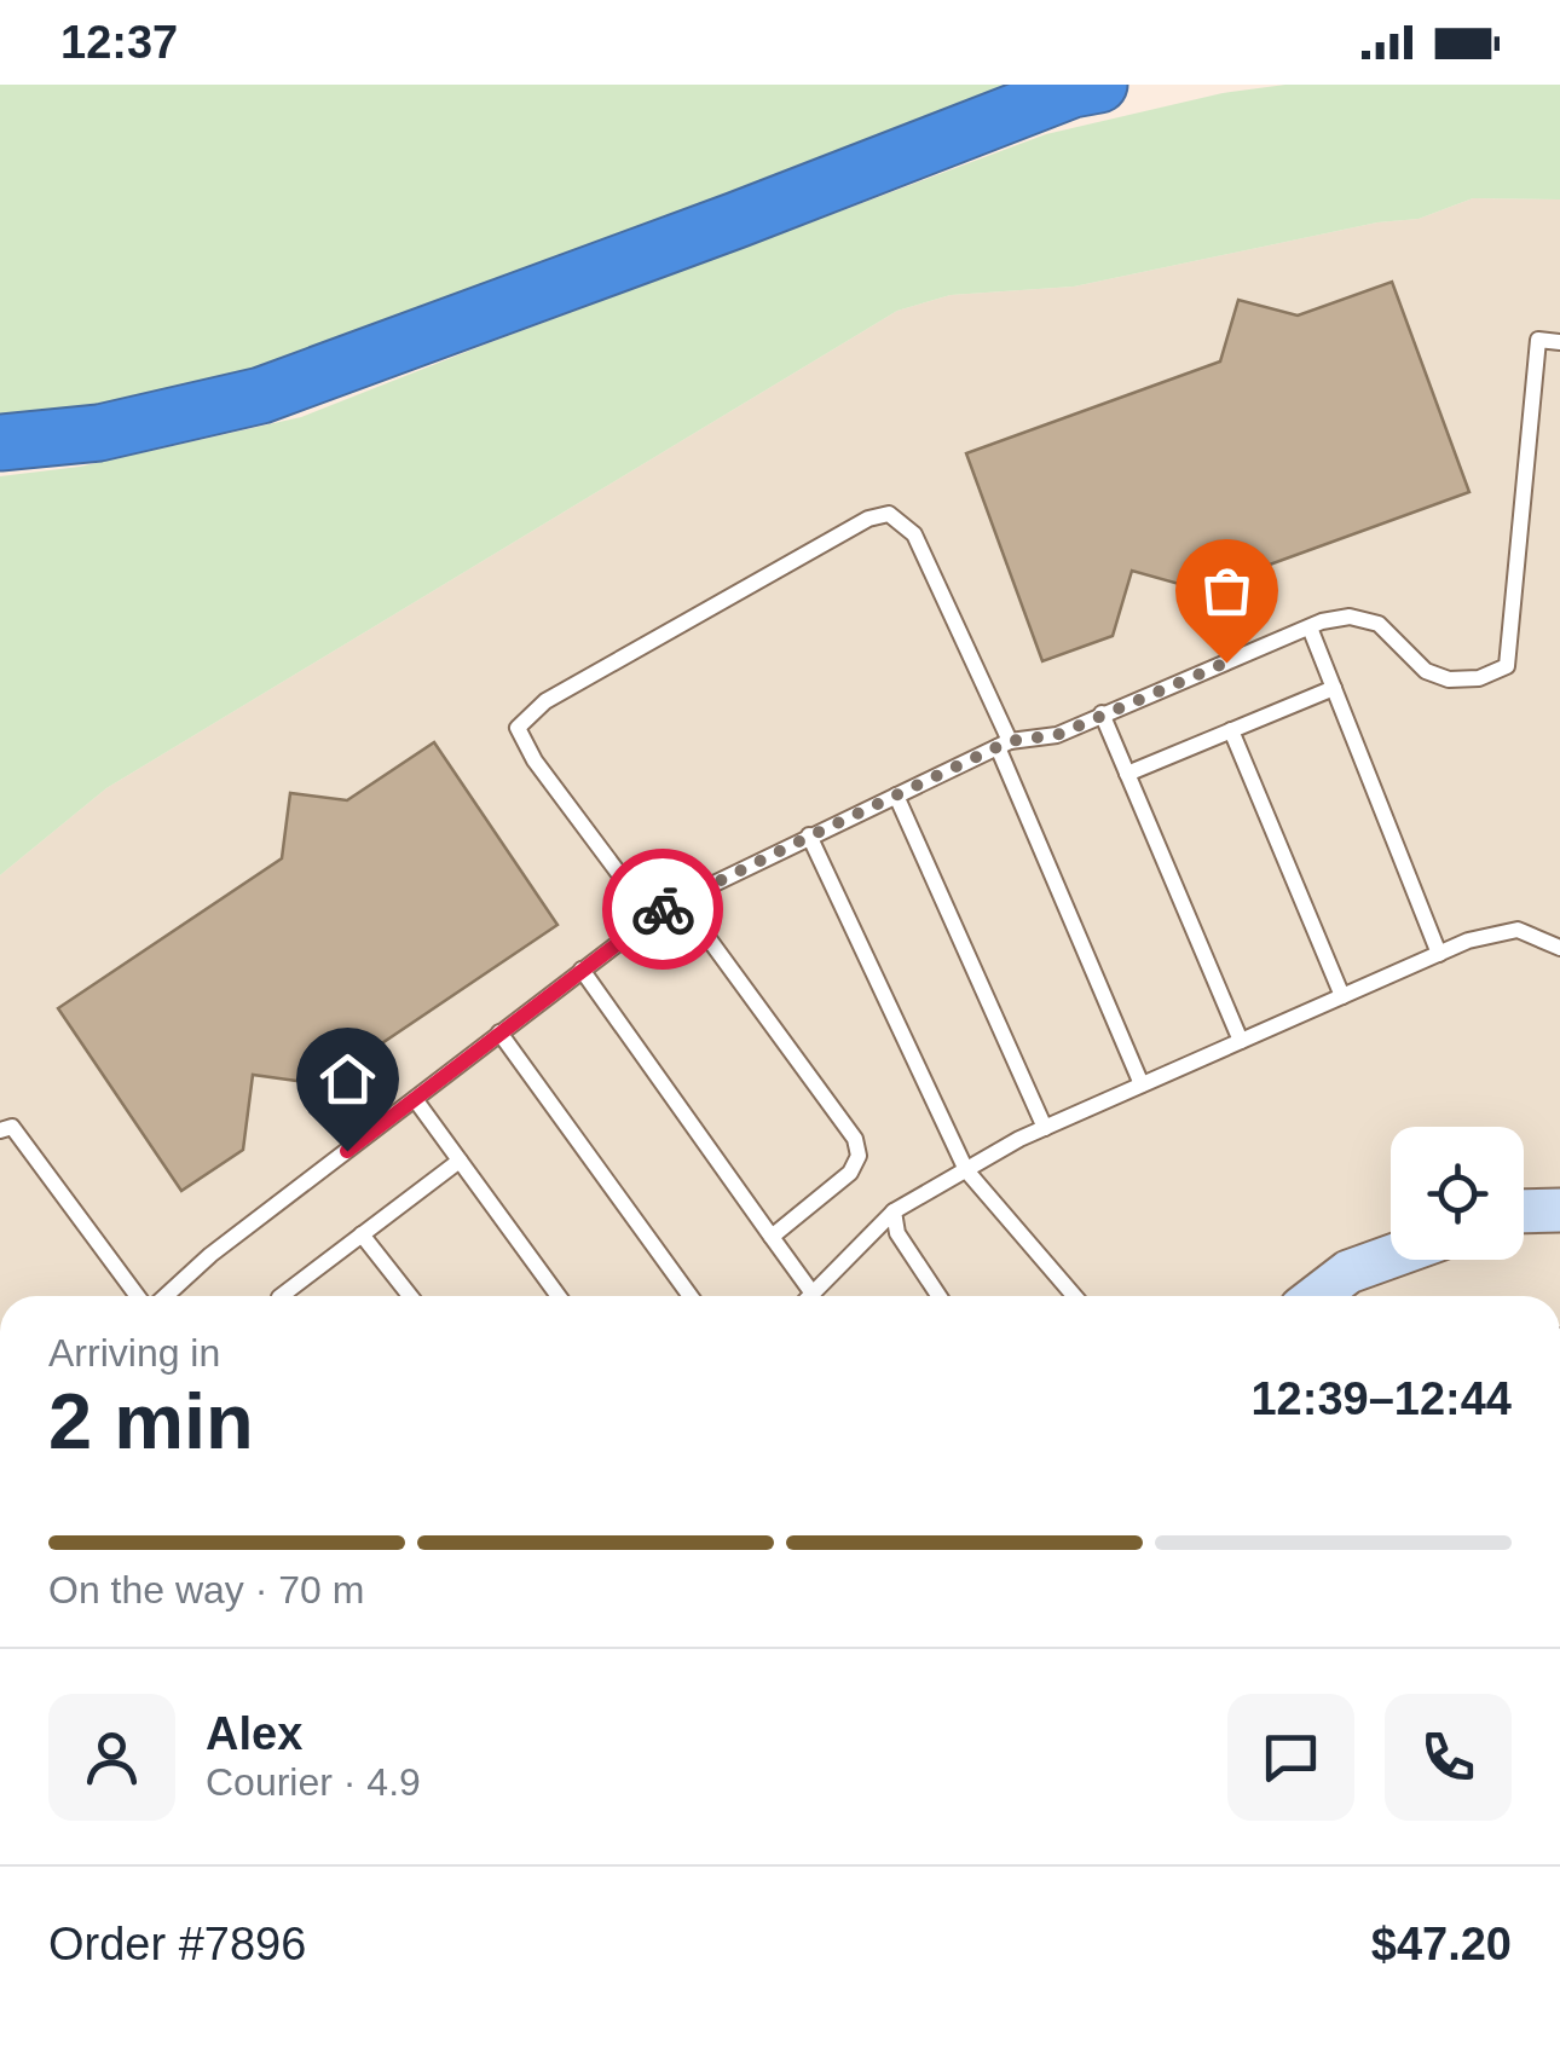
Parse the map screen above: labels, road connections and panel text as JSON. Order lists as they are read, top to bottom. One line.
{"page":{"status":"12:37","heading":["2 min","Arriving in","12:39–12:44"],"panel":["Alex","Courier · 4.9","Order #7896","$47.20"],"bar":"On the way · 70 m"}}
